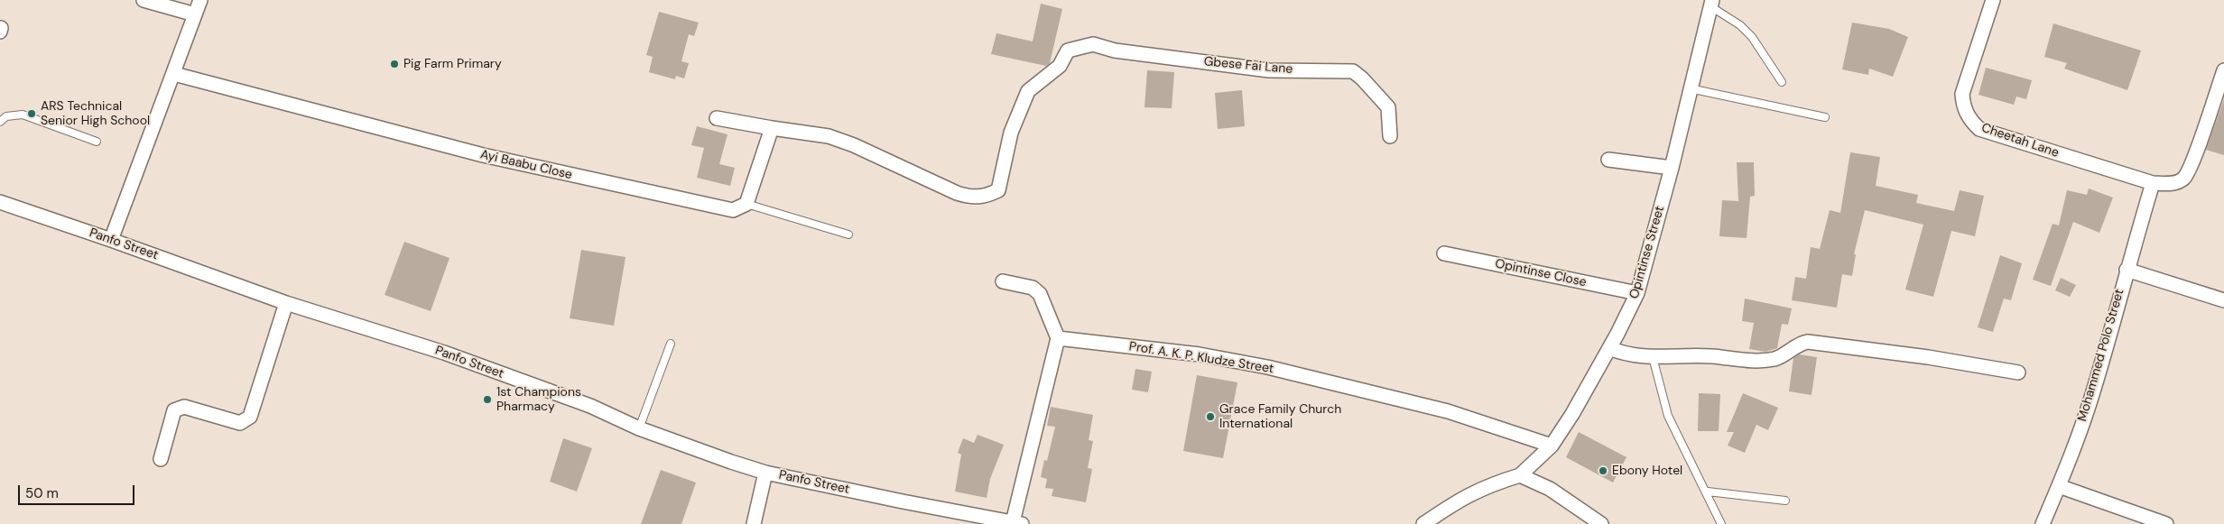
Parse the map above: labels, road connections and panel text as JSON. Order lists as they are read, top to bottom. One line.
{"streets":{"street":["Gbese Fai Lane","Cheetah Lane","Ayi Baabu Close","Panfo Street","Opintinse Street","Opintinse Close","Mohammed Polo Street","Prof. A. K. P. Kludze Street"]},"crossings":[["Cheetah Lane","Mohammed Polo Street"],["Opintinse Street","Opintinse Close"],["Opintinse Street","Prof. A. K. P. Kludze Street"]],"places":["Pig Farm Primary","ARS Technical Senior High School","1st Champions Pharmacy","Grace Family Church International","Ebony Hotel"],"scale_bar":"50 m"}
